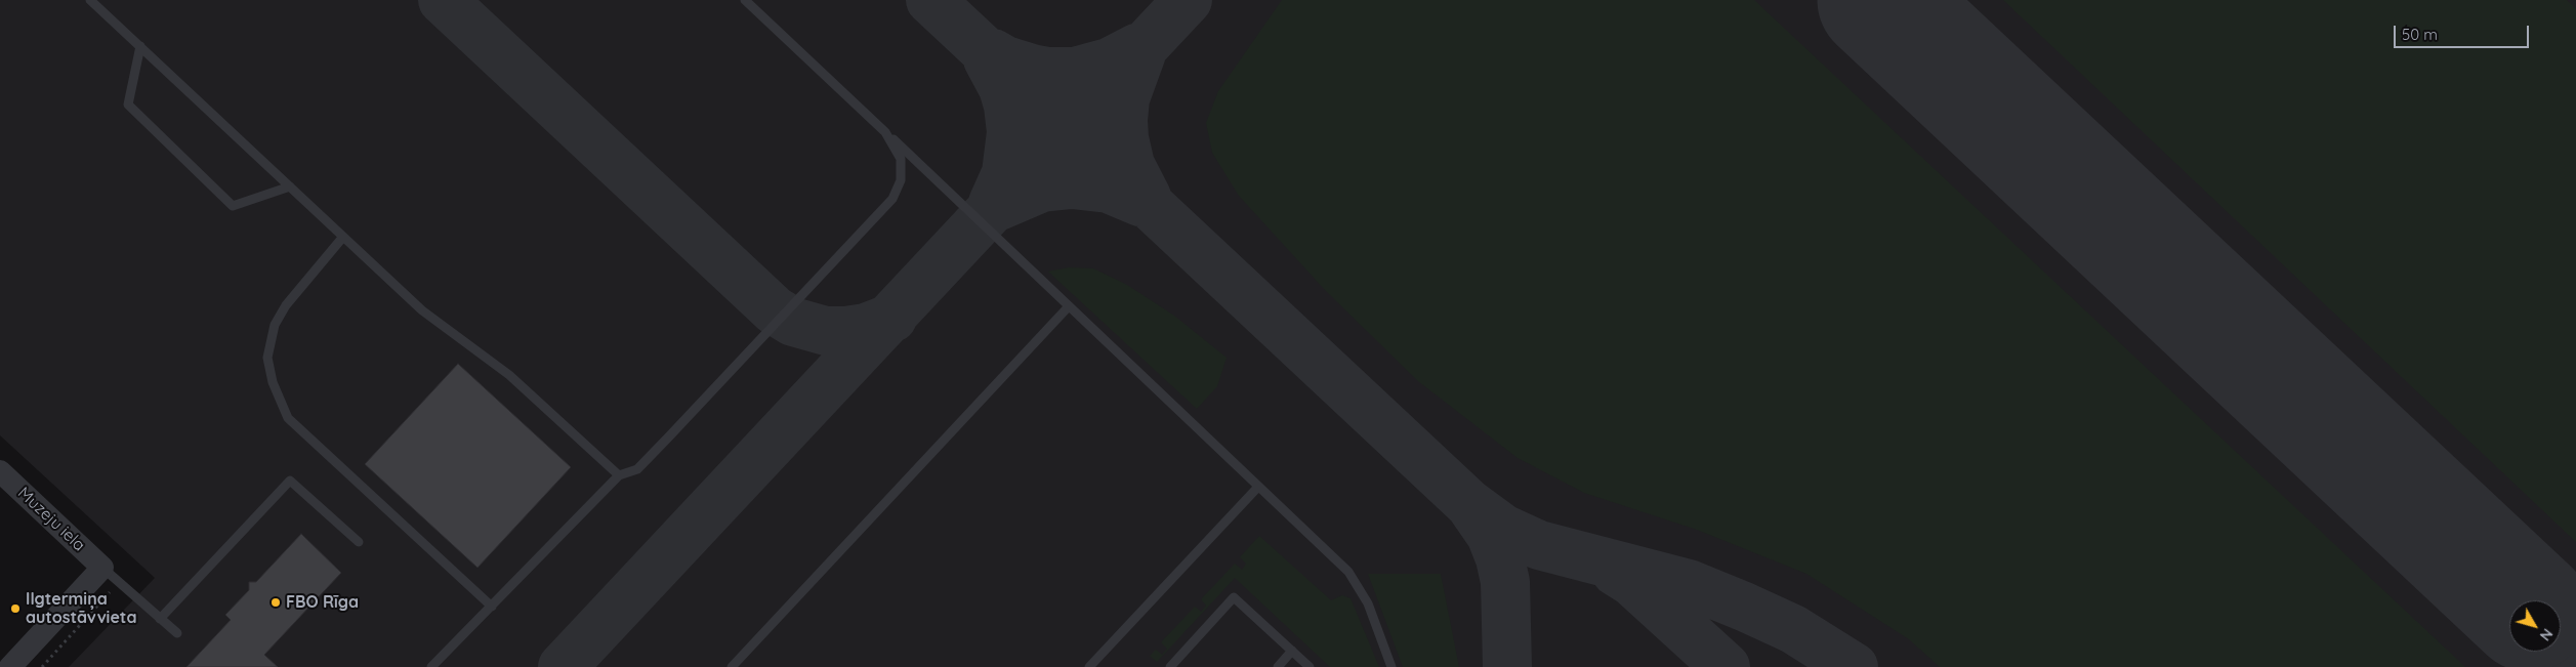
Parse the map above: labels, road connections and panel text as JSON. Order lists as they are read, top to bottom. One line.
{"streets":{"street":["Muzeju iela"]},"places":["FBO Rīga","Ilgtermiņa autostāvvieta"],"scale_bar":"50 m","north":"bottom right"}
